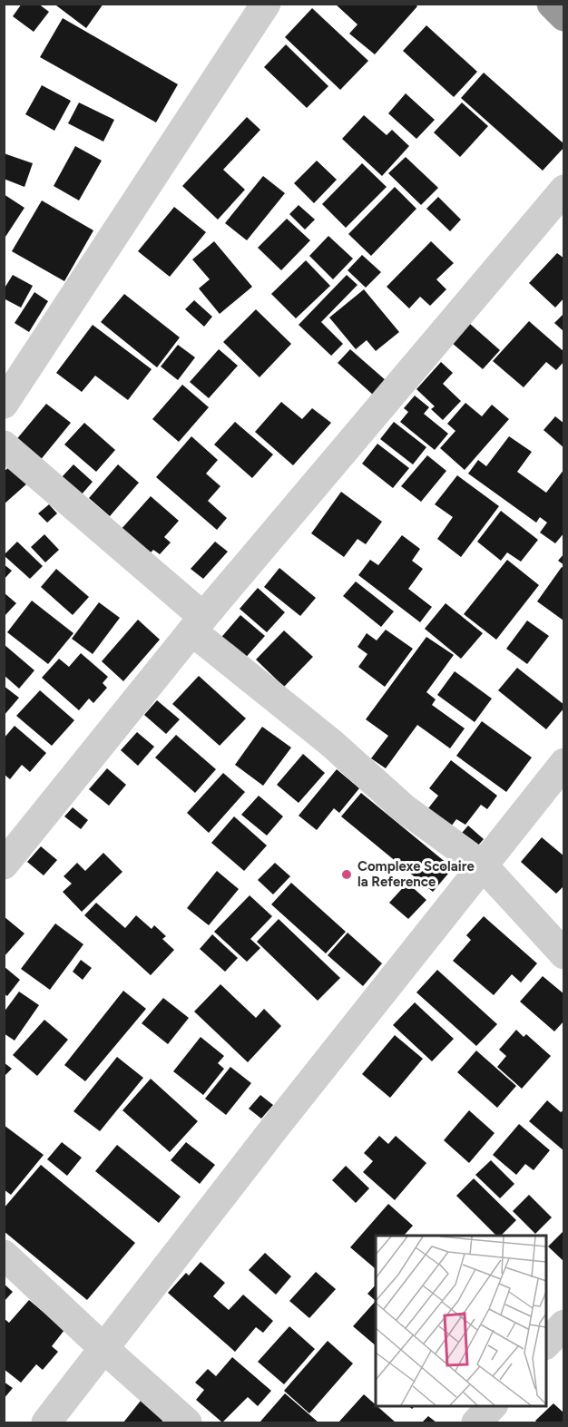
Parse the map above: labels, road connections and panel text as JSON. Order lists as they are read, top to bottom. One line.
{"places":["Complexe Scolaire la Reference"]}
